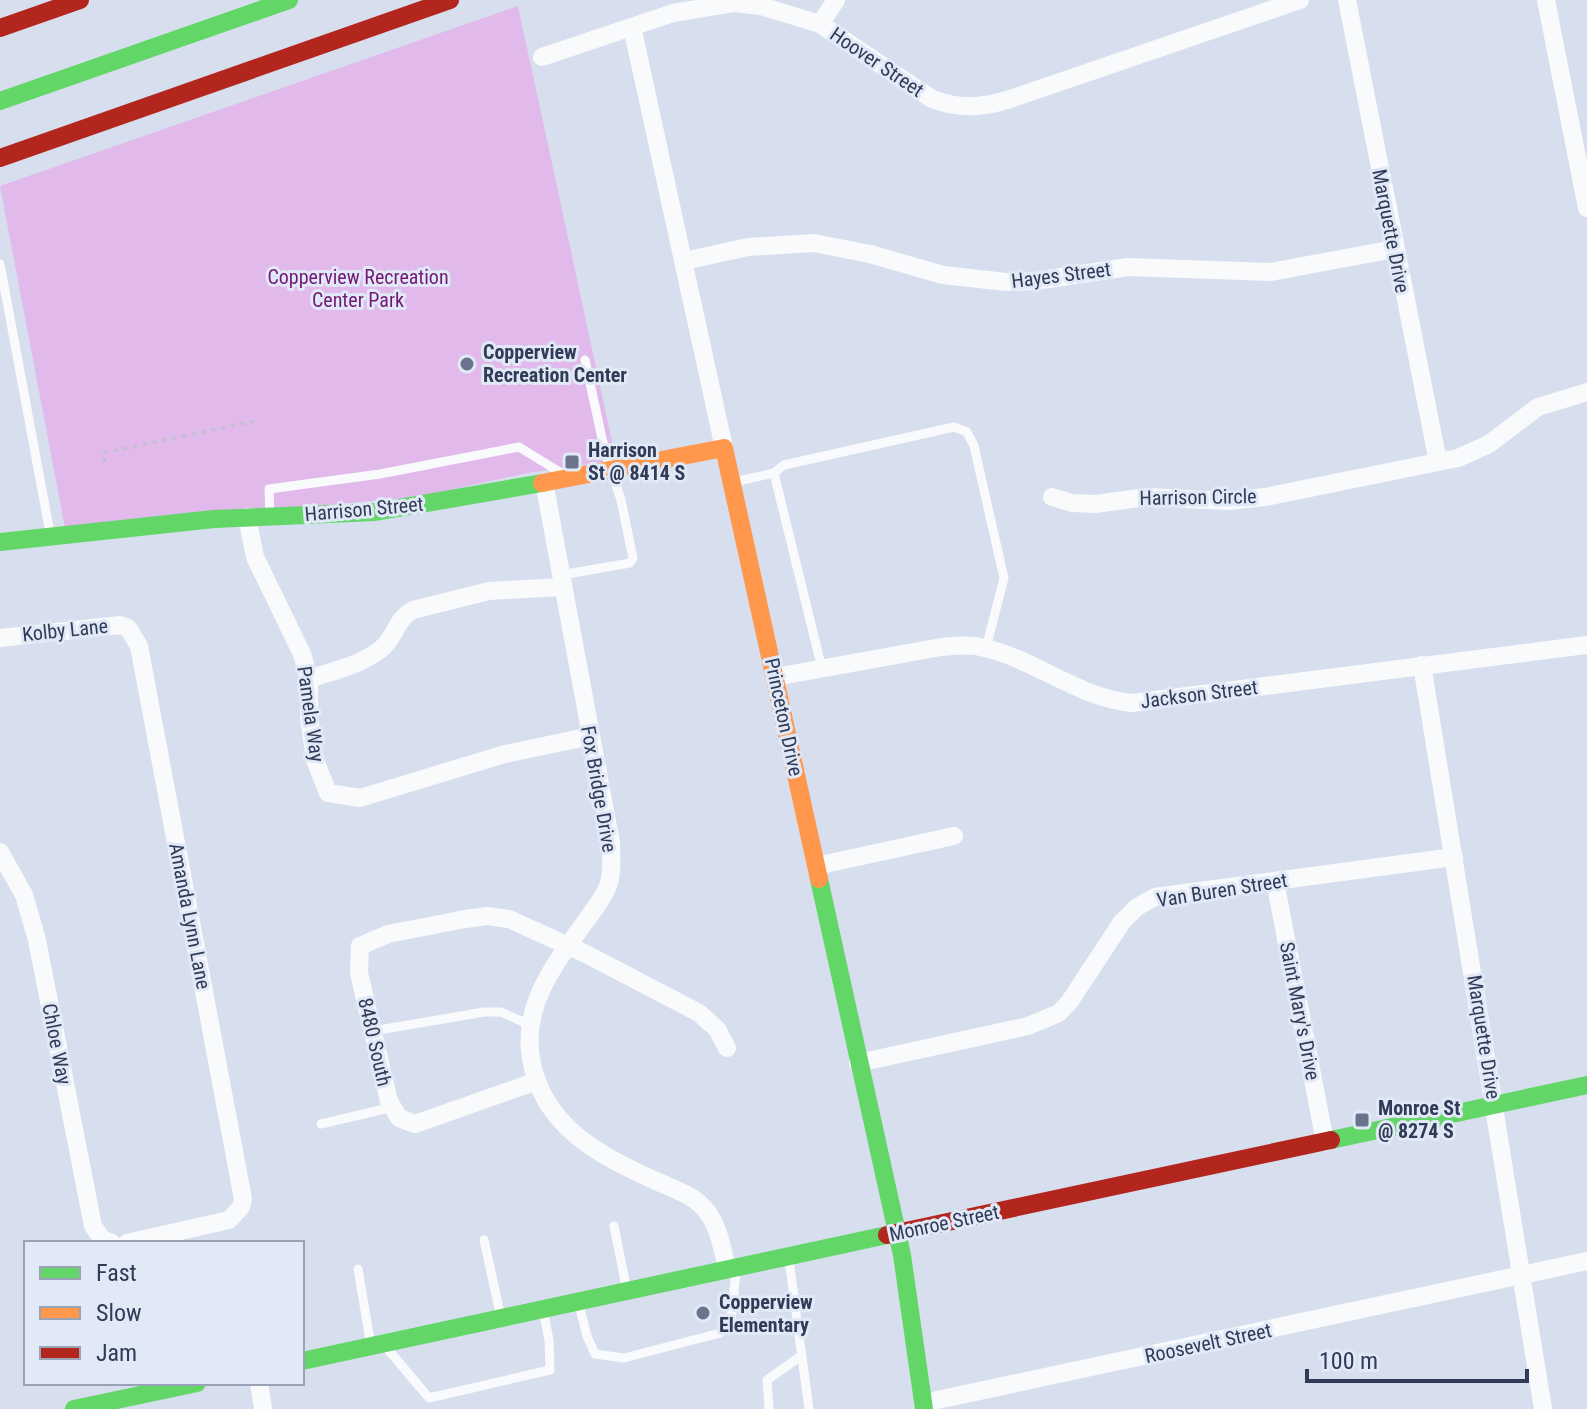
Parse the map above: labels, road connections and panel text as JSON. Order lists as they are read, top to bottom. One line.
{"streets":{"main road":["Harrison Street","Princeton Drive","Monroe Street"],"street":["Hoover Street","Marquette Drive","Hayes Street","Harrison Circle","Kolby Lane","Jackson Street","Pamela Way","Fox Bridge Drive","Van Buren Street","Amanda Lynn Lane","Saint Mary's Drive","8480 South","Chloe Way","Roosevelt Street"]},"crossings":[["Hoover Street","Princeton Drive"],["Marquette Drive","Hayes Street"],["Marquette Drive","Harrison Circle"],["Marquette Drive","Jackson Street"],["Marquette Drive","Van Buren Street"],["Marquette Drive","Monroe Street"],["Marquette Drive","Roosevelt Street"],["Hayes Street","Princeton Drive"],["Harrison Street","Pamela Way"],["Harrison Street","Princeton Drive"],["Harrison Street","Fox Bridge Drive"],["Kolby Lane","Amanda Lynn Lane"],["Jackson Street","Princeton Drive"],["Pamela Way","Fox Bridge Drive"],["Princeton Drive","Van Buren Street"],["Princeton Drive","Monroe Street"],["Princeton Drive","Roosevelt Street"],["Fox Bridge Drive","8480 South"],["Fox Bridge Drive","Monroe Street"],["Van Buren Street","Saint Mary's Drive"],["Saint Mary's Drive","Monroe Street"]],"parks":["Copperview Recreation Center Park"],"places":{"other":["Copperview Recreation Center","Copperview Elementary"],"transit":["Harrison St @ 8414 S","Monroe St @ 8274 S"]},"legend":["Fast","Slow","Jam"],"scale_bar":"100 m"}
